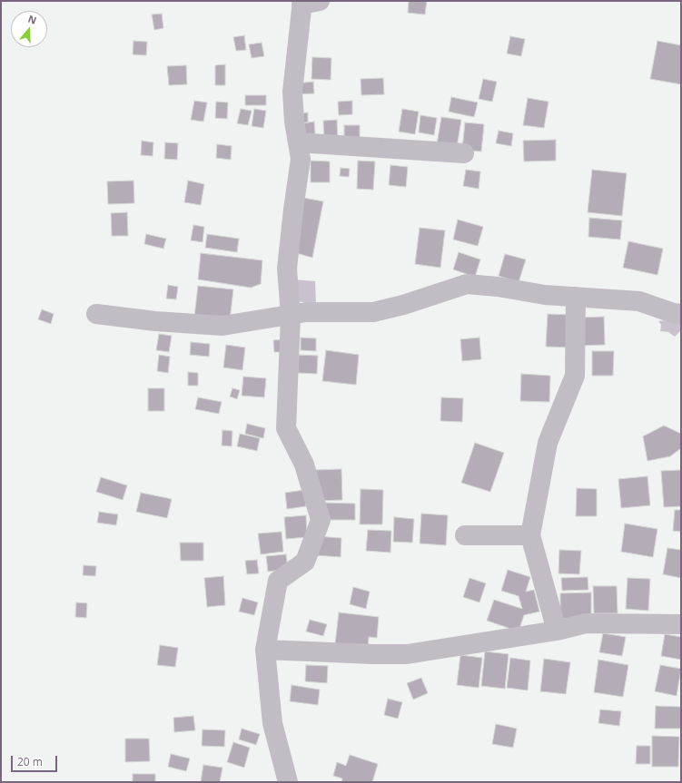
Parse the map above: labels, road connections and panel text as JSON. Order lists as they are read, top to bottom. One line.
{"scale_bar":"20 m","north":"top"}
